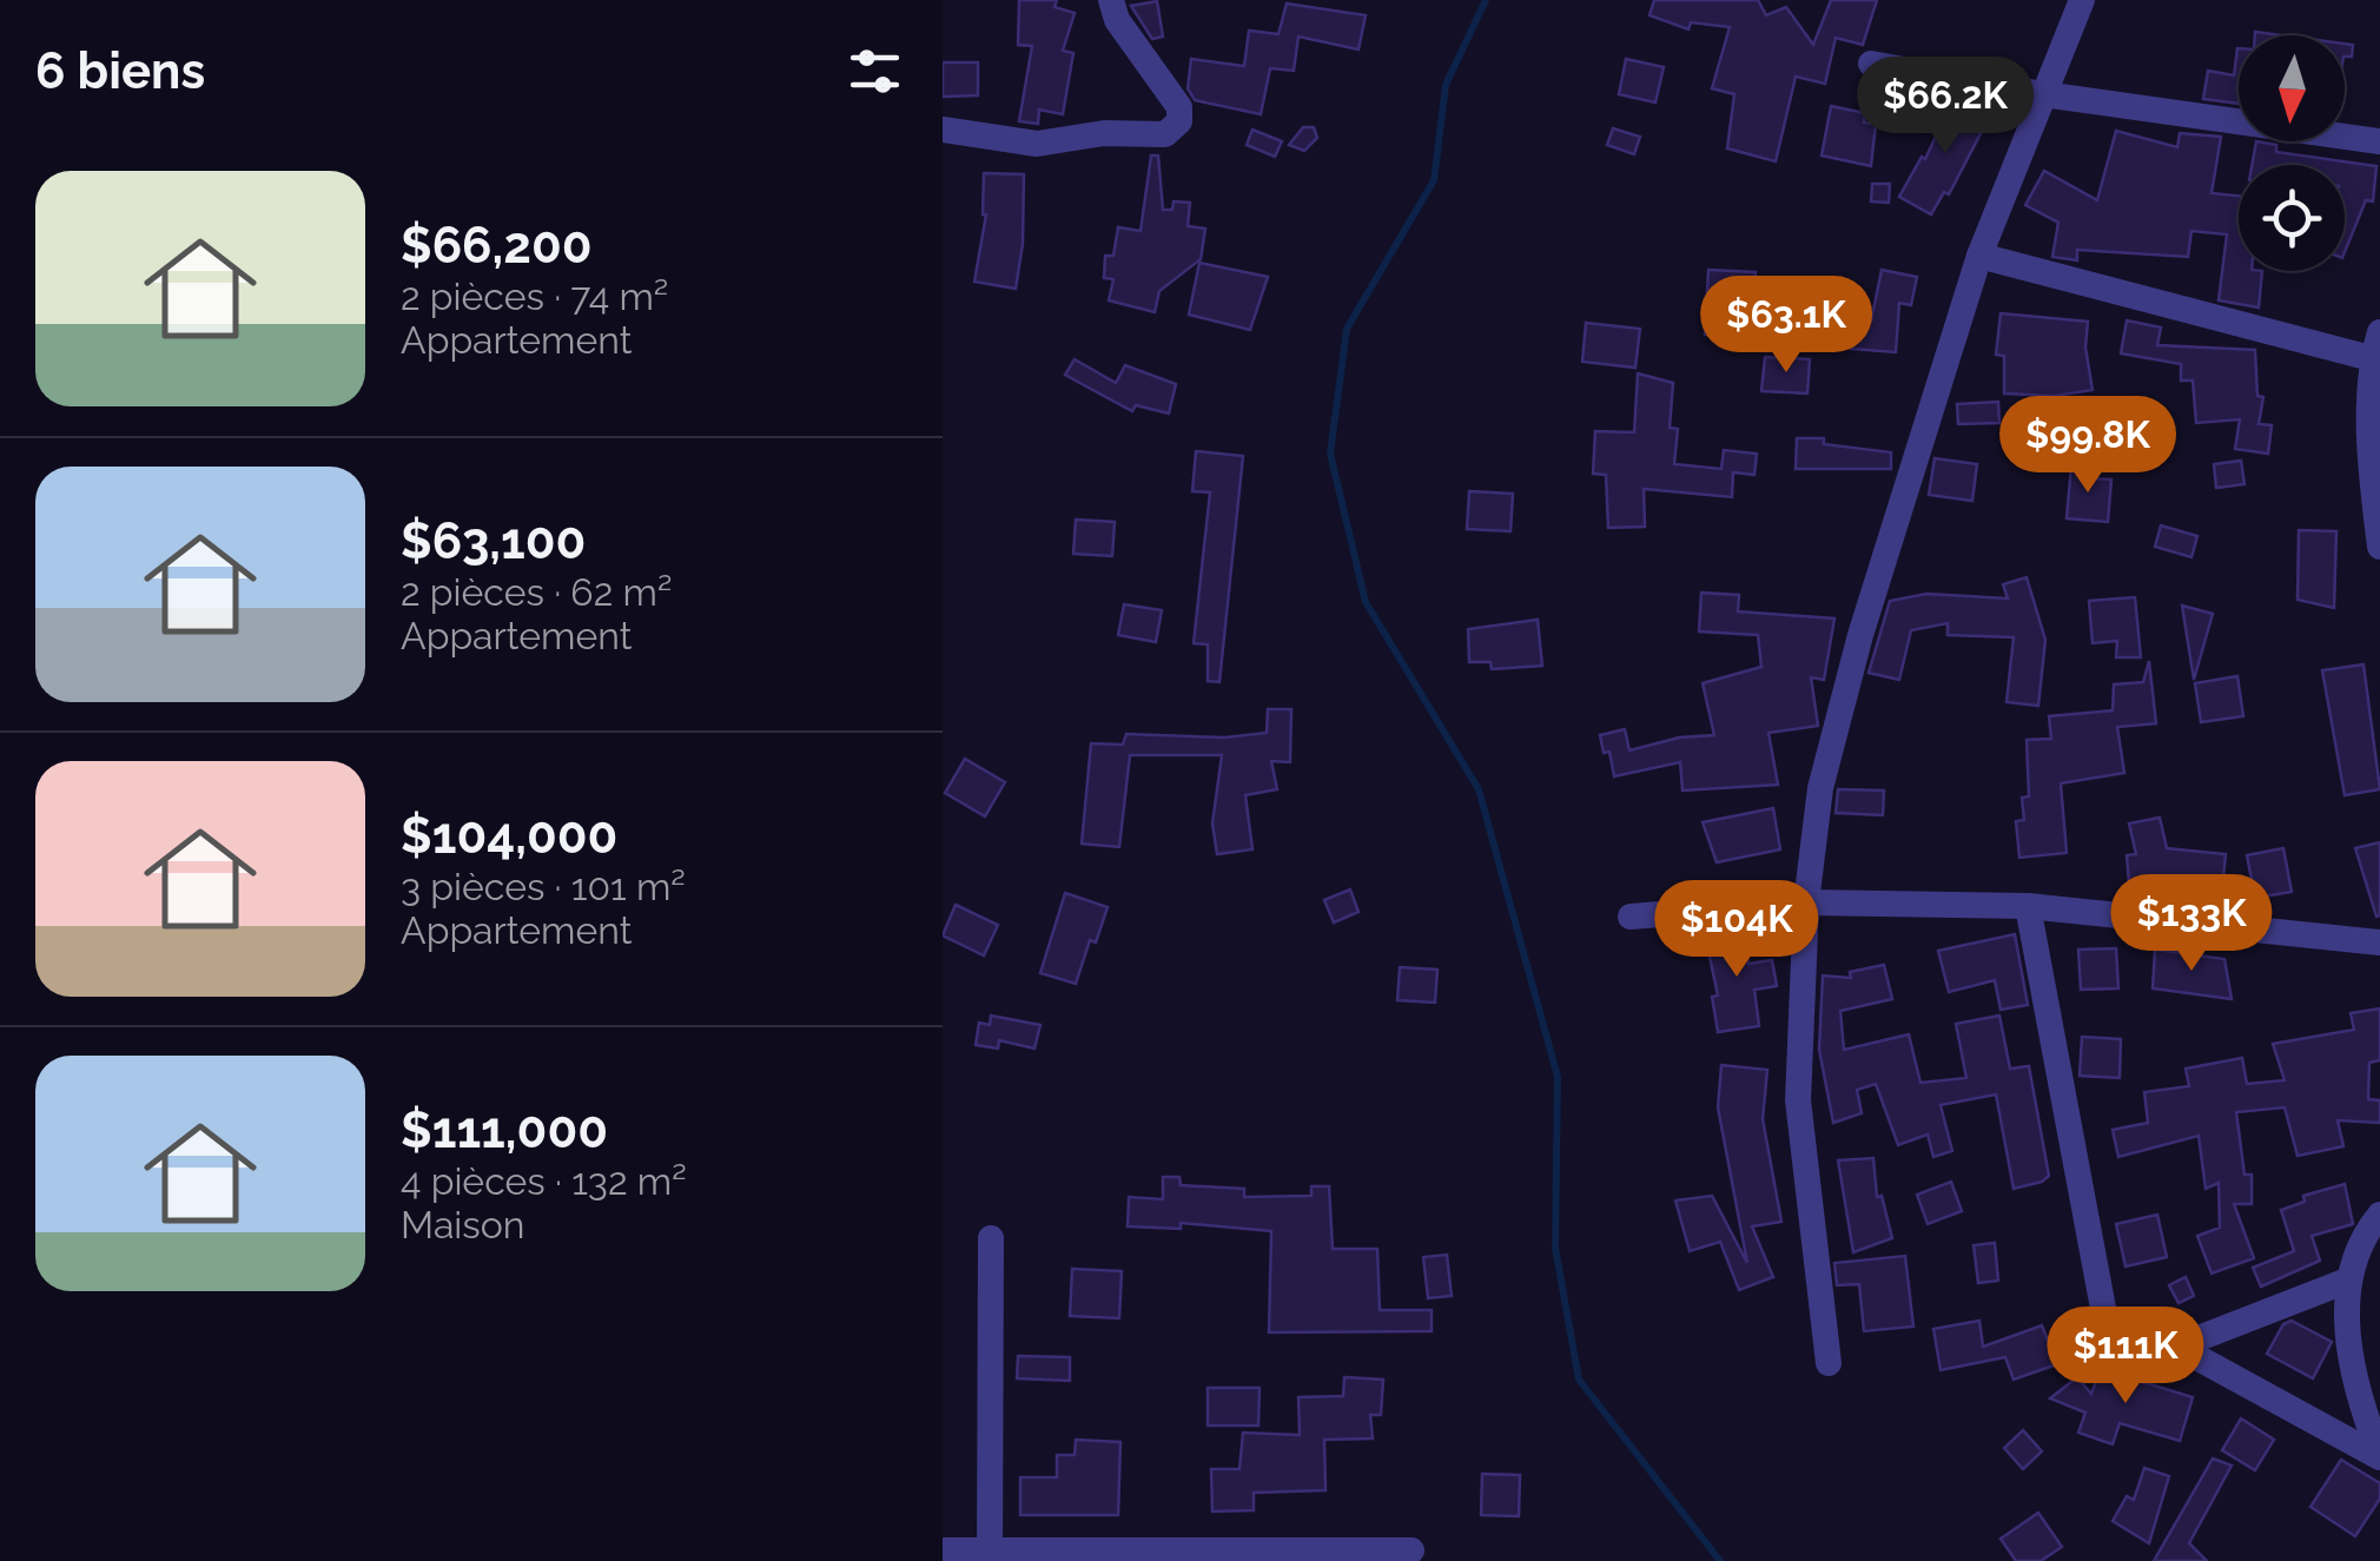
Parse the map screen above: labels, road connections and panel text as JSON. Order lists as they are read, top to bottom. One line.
{"north":"bottom","page":{"heading":"6 biens","price":["$66.2K","$63.1K","$99.8K","$133K","$104K","$111K"],"list":[{"name":"$66,200","note":"2 pièces · 74 m² · Appartement"},{"name":"$63,100","note":"2 pièces · 62 m² · Appartement"},{"name":"$104,000","note":"3 pièces · 101 m² · Appartement"},{"name":"$111,000","note":"4 pièces · 132 m² · Maison"}]}}
